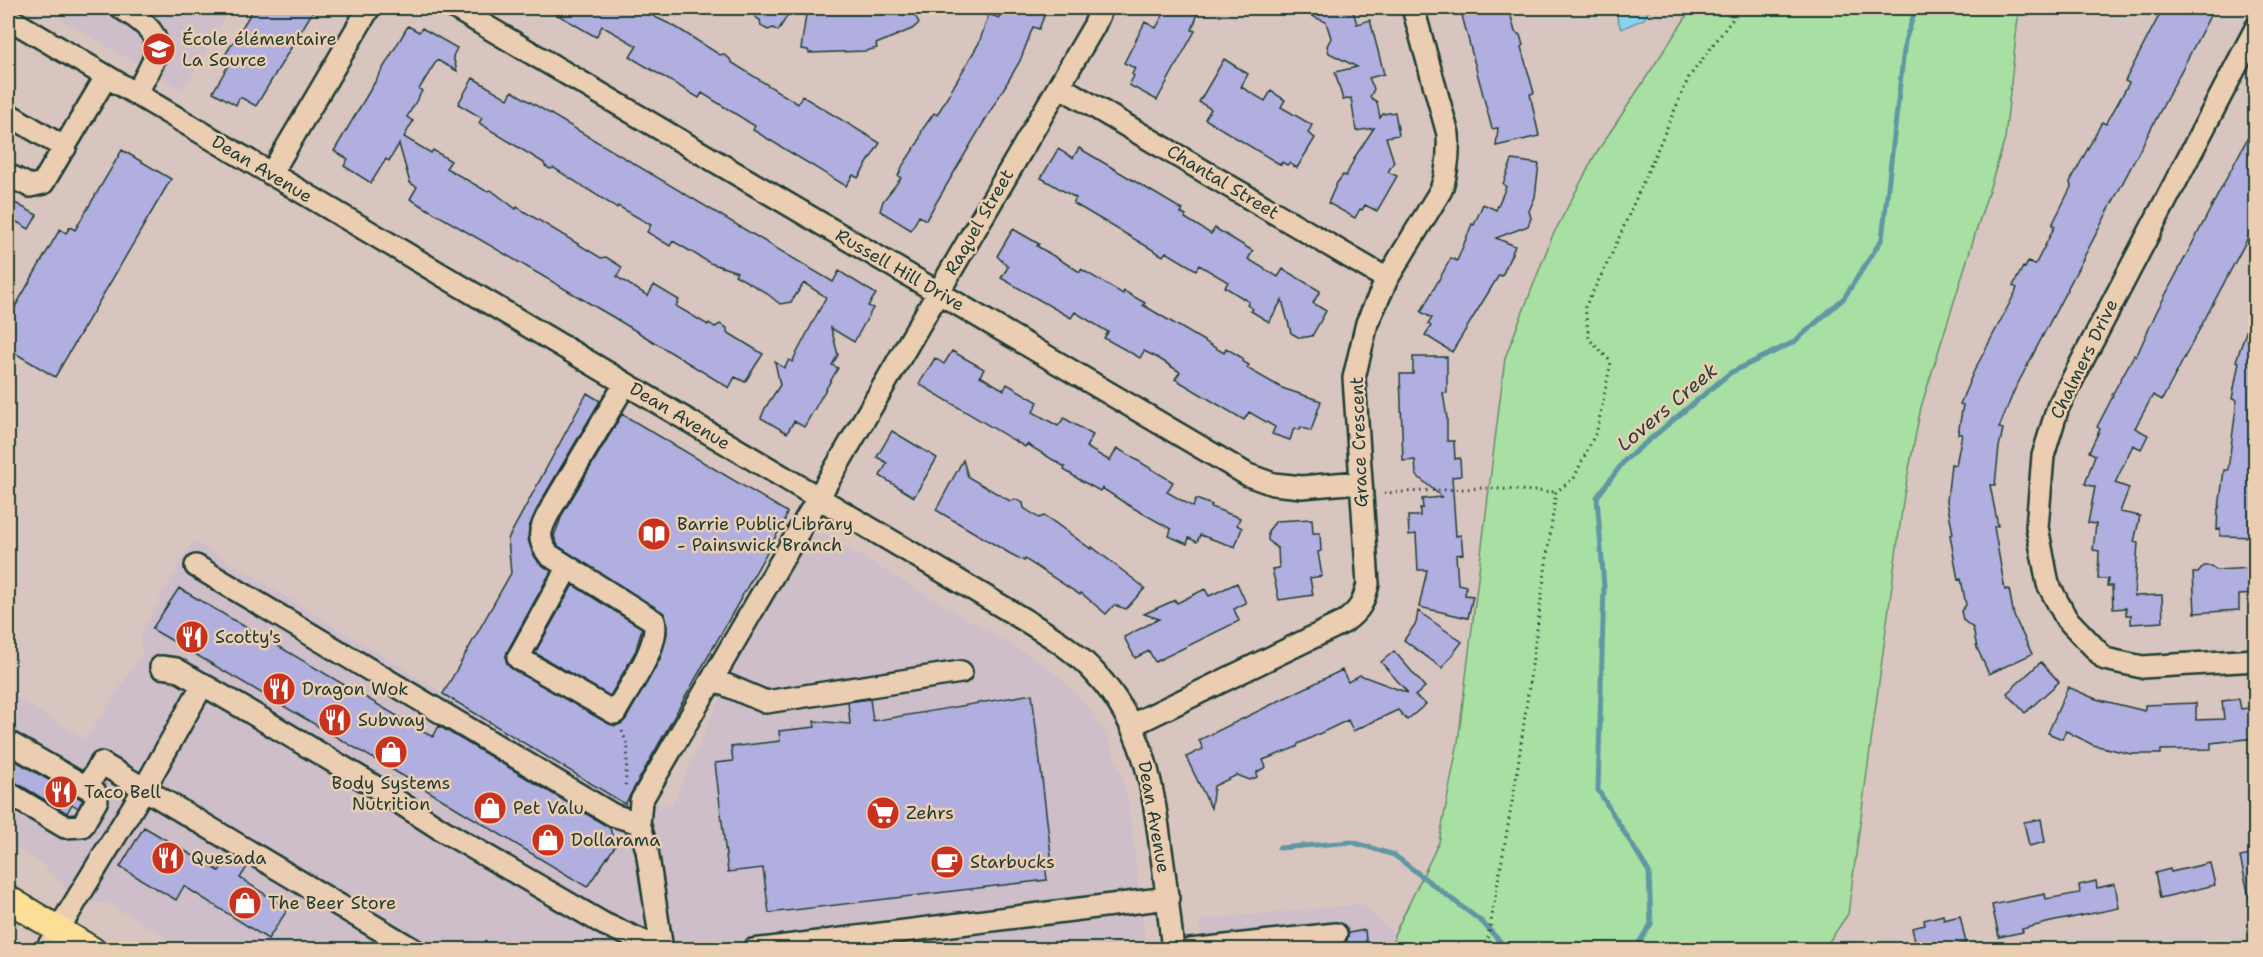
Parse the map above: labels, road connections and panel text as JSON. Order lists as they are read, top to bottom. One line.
{"streets":{"street":["Dean Avenue","Chantal Street","Raquel Street","Russell Hill Drive","Chalmers Drive","Grace Crescent"]},"crossings":[["Dean Avenue","Raquel Street"],["Dean Avenue","Grace Crescent"],["Chantal Street","Raquel Street"],["Chantal Street","Grace Crescent"],["Raquel Street","Russell Hill Drive"],["Russell Hill Drive","Grace Crescent"]],"water":["Lovers Creek"],"places":{"school or university":["École élémentaire La Source"],"library":["Barrie Public Library - Painswick Branch"],"restaurant":["Scotty's","Dragon Wok","Subway","Taco Bell","Quesada"],"shop":["Body Systems Nutrition","Pet Valu","Dollarama","The Beer Store"],"supermarket":["Zehrs"],"cafe":["Starbucks"]}}
